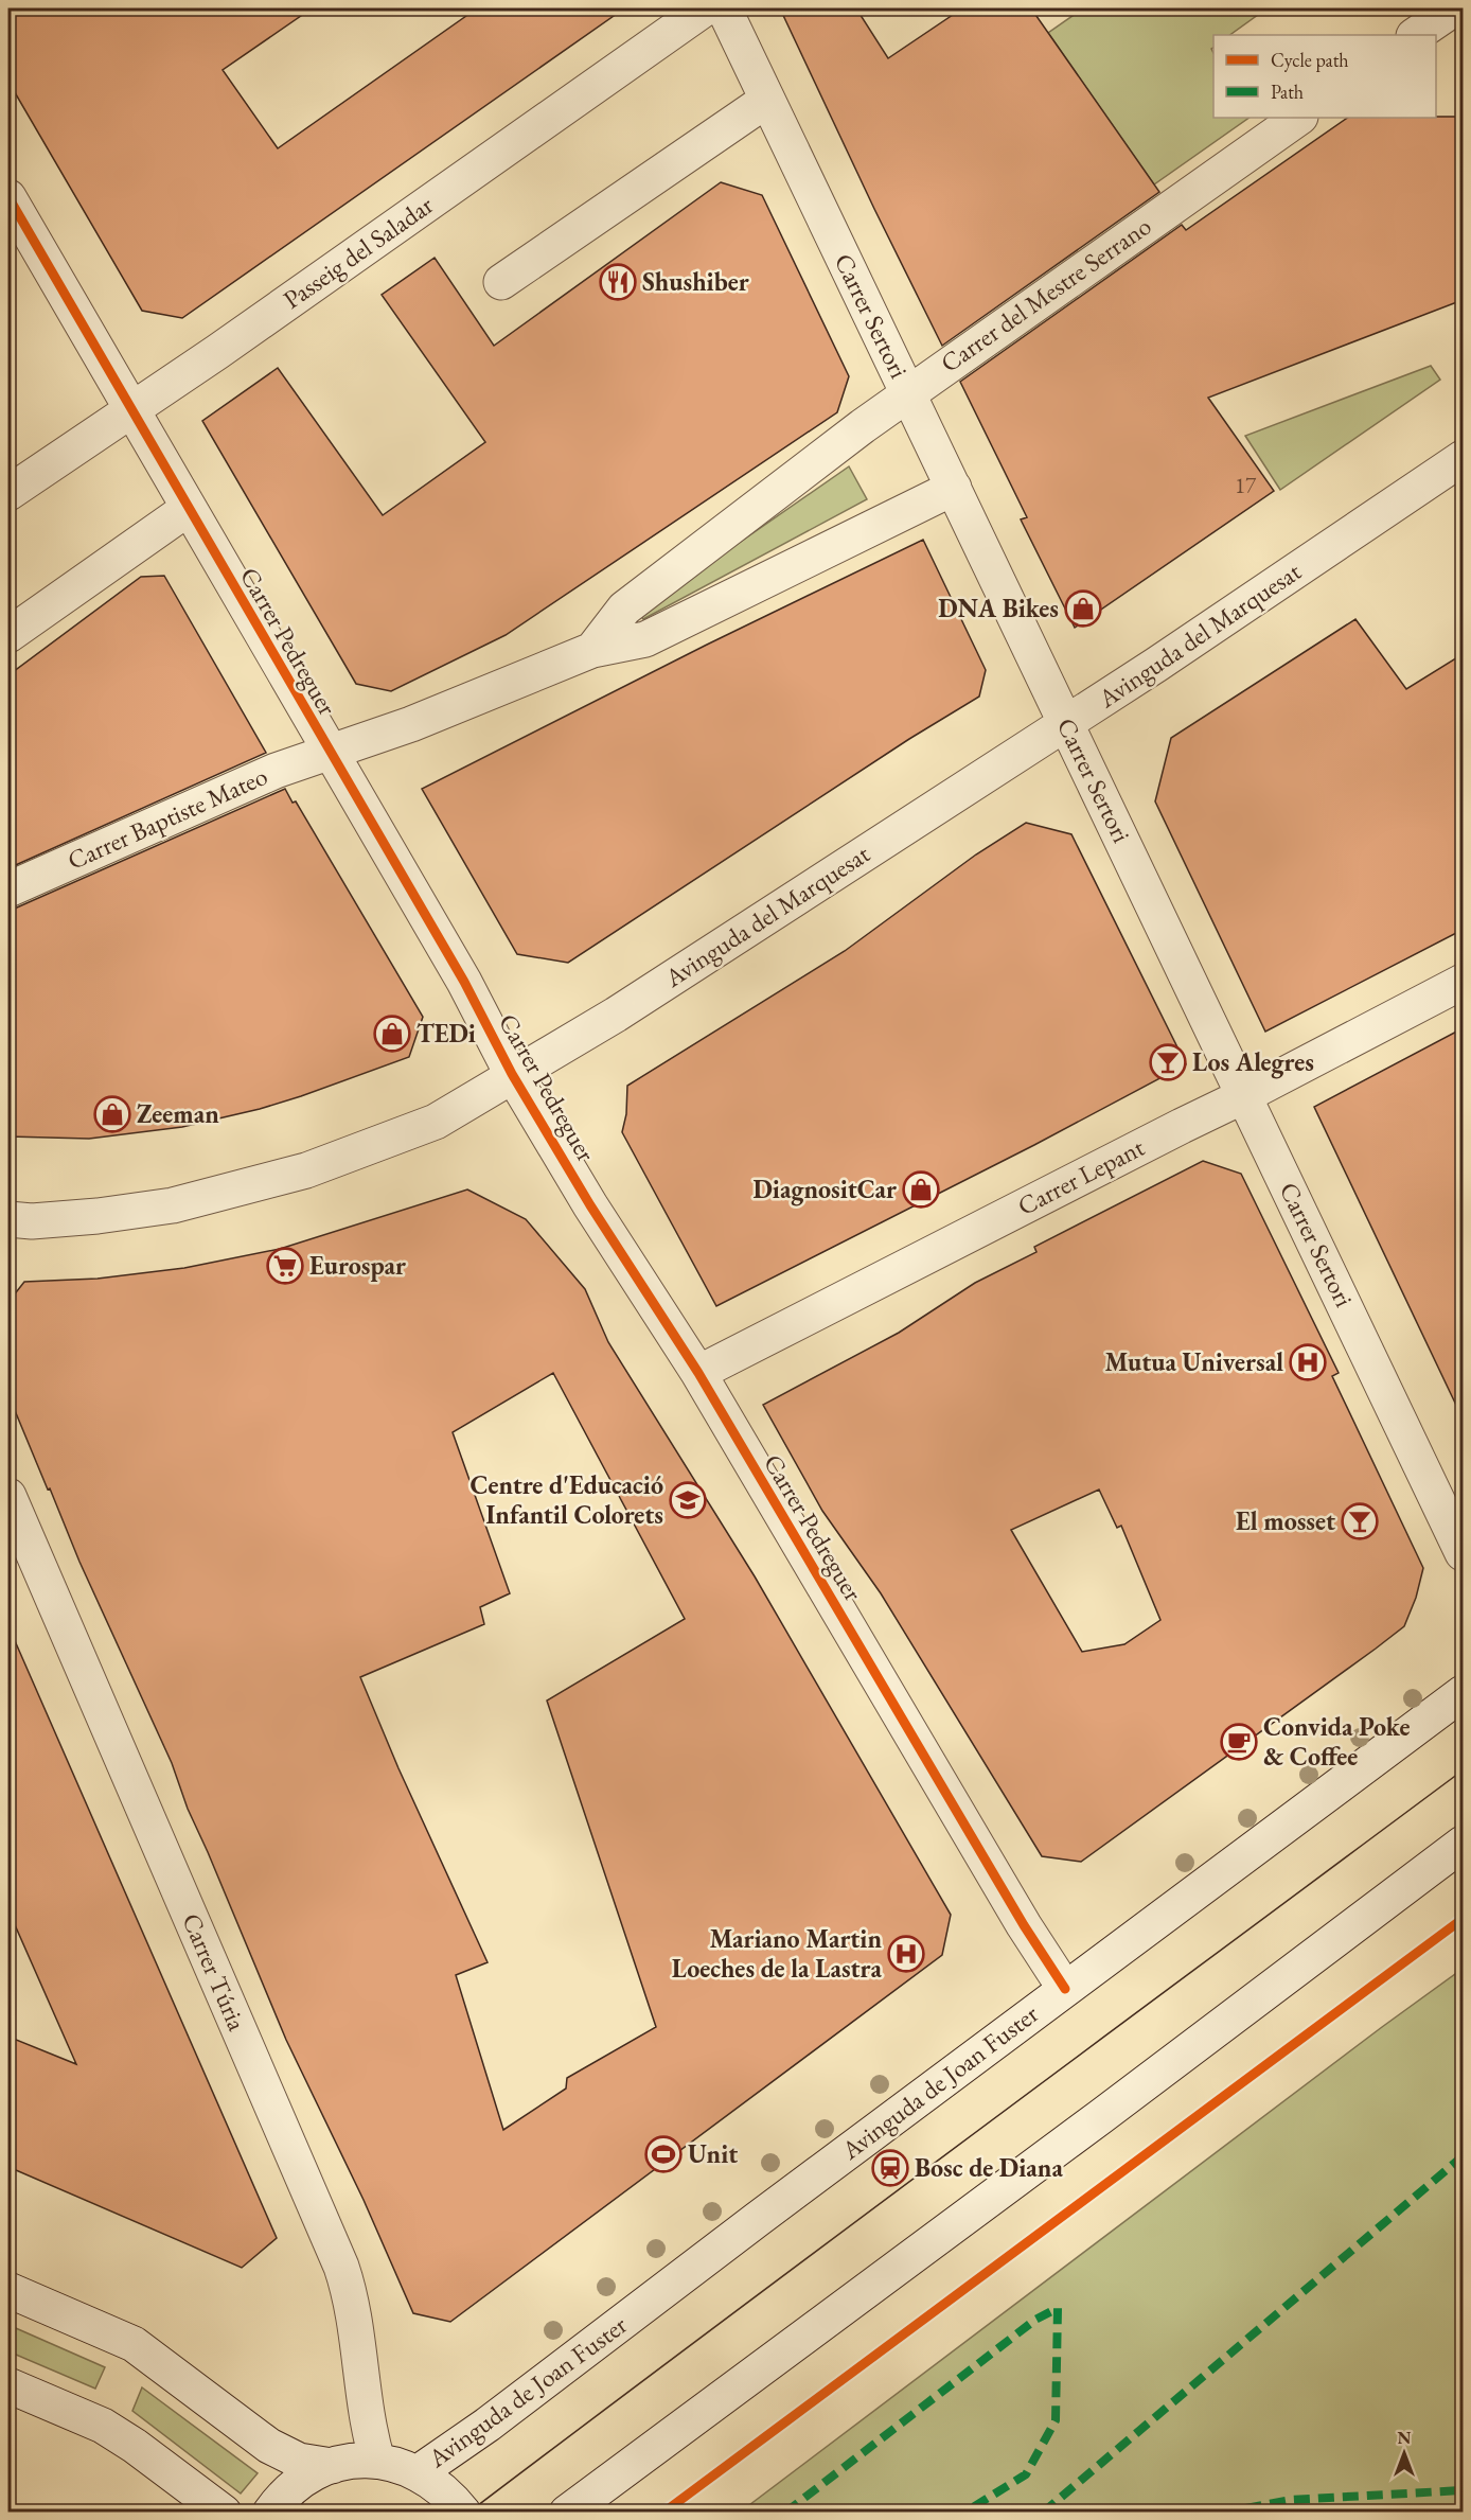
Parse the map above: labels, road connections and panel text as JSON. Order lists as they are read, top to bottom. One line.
{"streets":{"street":["Passeig del Saladar","Carrer del Mestre Serrano","Carrer Sertori","Avinguda del Marquesat","Carrer Pedreguer","Carrer Baptiste Mateo","Carrer Lepant","Carrer Túria","Avinguda de Joan Fuster"]},"crossings":[["Passeig del Saladar","Carrer Pedreguer"],["Carrer del Mestre Serrano","Carrer Sertori"],["Carrer Sertori","Avinguda del Marquesat"],["Carrer Sertori","Carrer Lepant"],["Avinguda del Marquesat","Carrer Pedreguer"],["Carrer Pedreguer","Carrer Baptiste Mateo"],["Carrer Pedreguer","Carrer Lepant"],["Carrer Pedreguer","Avinguda de Joan Fuster"]],"places":{"restaurant":["Shushiber"],"shop":["DNA Bikes","TEDi","Zeeman","DiagnositCar"],"bar":["Los Alegres","El mosset"],"supermarket":["Eurospar"],"hospital":["Mutua Universal","Mariano Martin Loeches de la Lastra"],"school or university":["Centre d'Educació Infantil Colorets"],"cafe":["Convida Poke & Coffee"],"sports":["Unit"],"station":["Bosc de Diana"]},"house_numbers":["17"],"legend":["Cycle path","Path"],"north":"top"}
